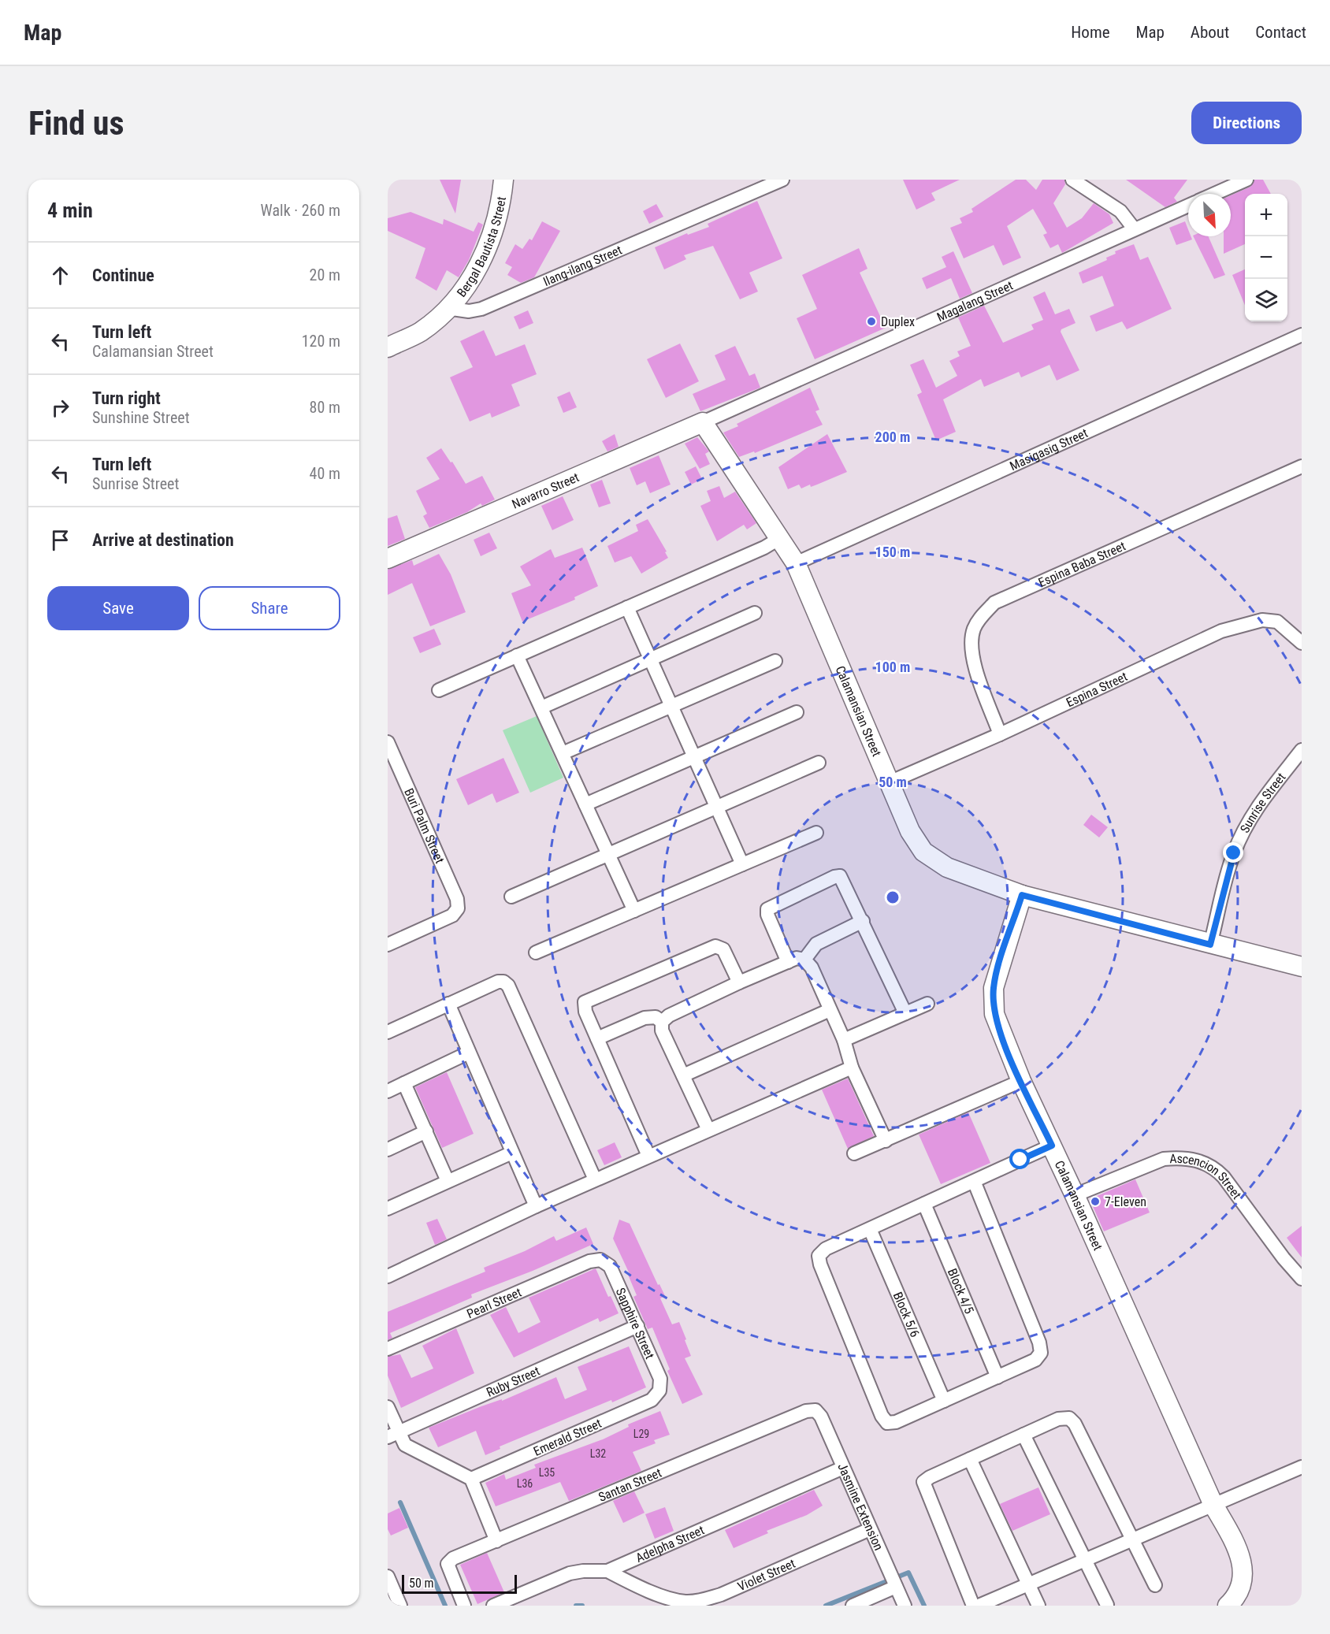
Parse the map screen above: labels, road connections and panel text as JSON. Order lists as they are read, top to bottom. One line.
{"streets":{"street":["Bergal Bautista Street","Ilang-ilang Street","Magalang Street","Masigasig Street","Navarro Street","Espina Baba Street","Espina Street","Calamansian Street","Sunrise Street","Buri Palm Street","Ascencion Street","Block 4/5","Pearl Street","Block 5/6","Sapphire Street","Ruby Street","Emerald Street","Santan Street","Jasmine Extension","Adelpha Street","Violet Street"]},"crossings":[["Bergal Bautista Street","Ilang-ilang Street"],["Magalang Street","Navarro Street"],["Magalang Street","Calamansian Street"],["Masigasig Street","Calamansian Street"],["Navarro Street","Calamansian Street"],["Espina Baba Street","Espina Street"],["Espina Street","Calamansian Street"],["Calamansian Street","Ascencion Street"],["Pearl Street","Sapphire Street"],["Sapphire Street","Ruby Street"],["Sapphire Street","Emerald Street"],["Santan Street","Jasmine Extension"],["Jasmine Extension","Adelpha Street"],["Jasmine Extension","Violet Street"],["Adelpha Street","Violet Street"]],"places":["Duplex","7-Eleven"],"house_numbers":["L29","L32","L35","L36"],"scale_bar":"50 m","north":"bottom right","page":{"header":"Map","nav":["Home","Map","About","Contact"],"buttons":["Directions",["Save","Share"]],"title":"Find us","heading":["4 min","Walk · 260 m"],"map_buttons":["+","−"],"list":[["Continue","20 m"],["Turn left","Calamansian Street","120 m"],["Turn right","Sunshine Street","80 m"],["Turn left","Sunrise Street","40 m"],"Arrive at destination"],"scale":"50 m"},"rings":["200 m","150 m","100 m","50 m"]}
